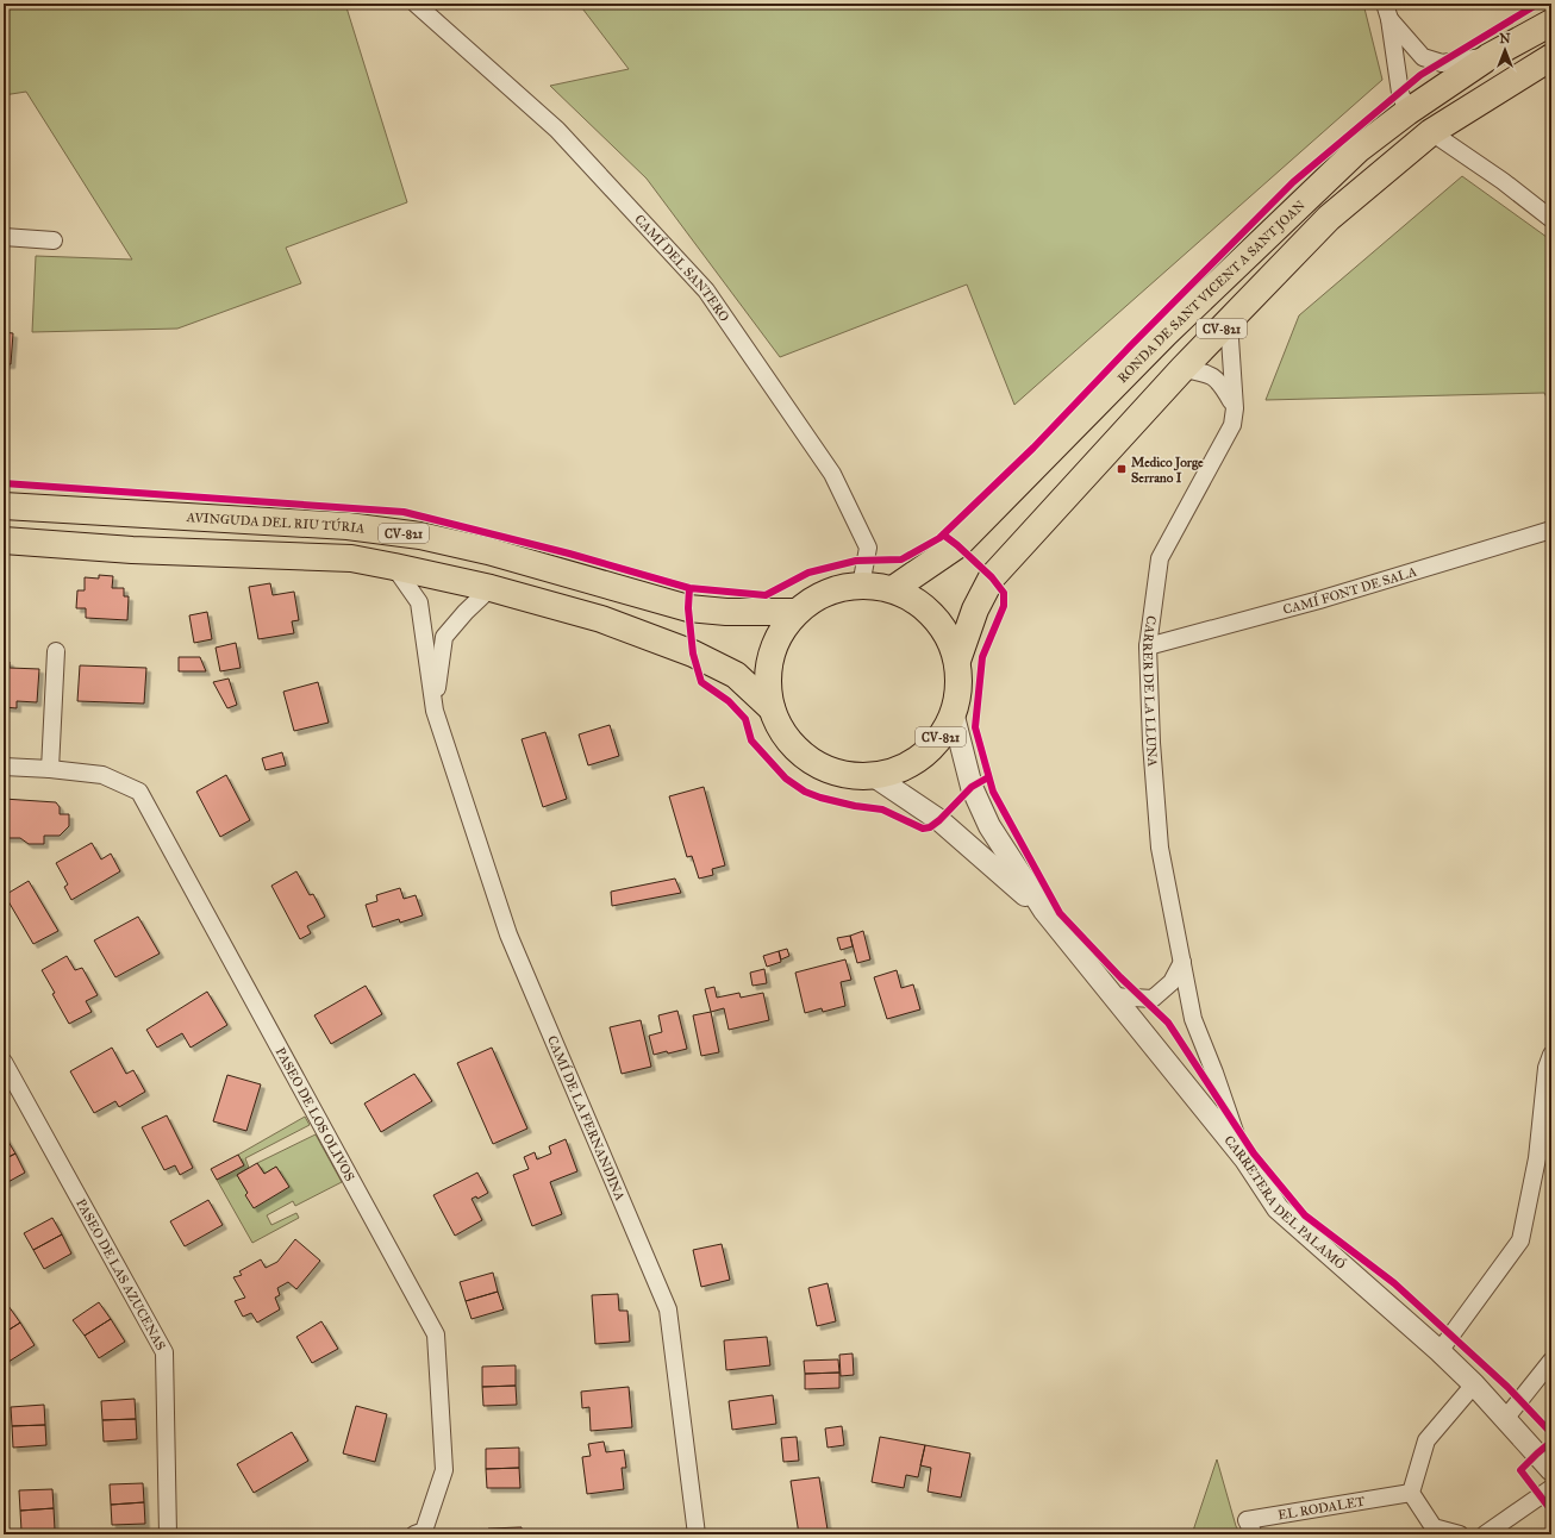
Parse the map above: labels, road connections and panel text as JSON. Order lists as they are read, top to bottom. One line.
{"streets":{"main road":["RONDA DE SANT VICENT A SANT JOAN","CV-821","AVINGUDA DEL RIU TÚRIA"],"street":["CAMÍ DEL SANTERO","CAMÍ FONT DE SALA","CARRER DE LA LLUNA","PASEO DE LOS OLIVOS","CAMÍ DE LA FERNANDINA","CARRETERA DEL PALAMÓ","PASEO DE LAS AZUCENAS","EL RODALET"]},"crossings":[["CAMÍ DEL SANTERO","CV-821"],["RONDA DE SANT VICENT A SANT JOAN","CV-821"],["CV-821","AVINGUDA DEL RIU TÚRIA"],["CV-821","CARRER DE LA LLUNA"],["CV-821","CAMÍ DE LA FERNANDINA"],["CV-821","CARRETERA DEL PALAMÓ"],["CAMÍ FONT DE SALA","CARRER DE LA LLUNA"],["CARRER DE LA LLUNA","CARRETERA DEL PALAMÓ"]],"places":{"transit":["Medico Jorge Serrano I"]},"north":"top"}
